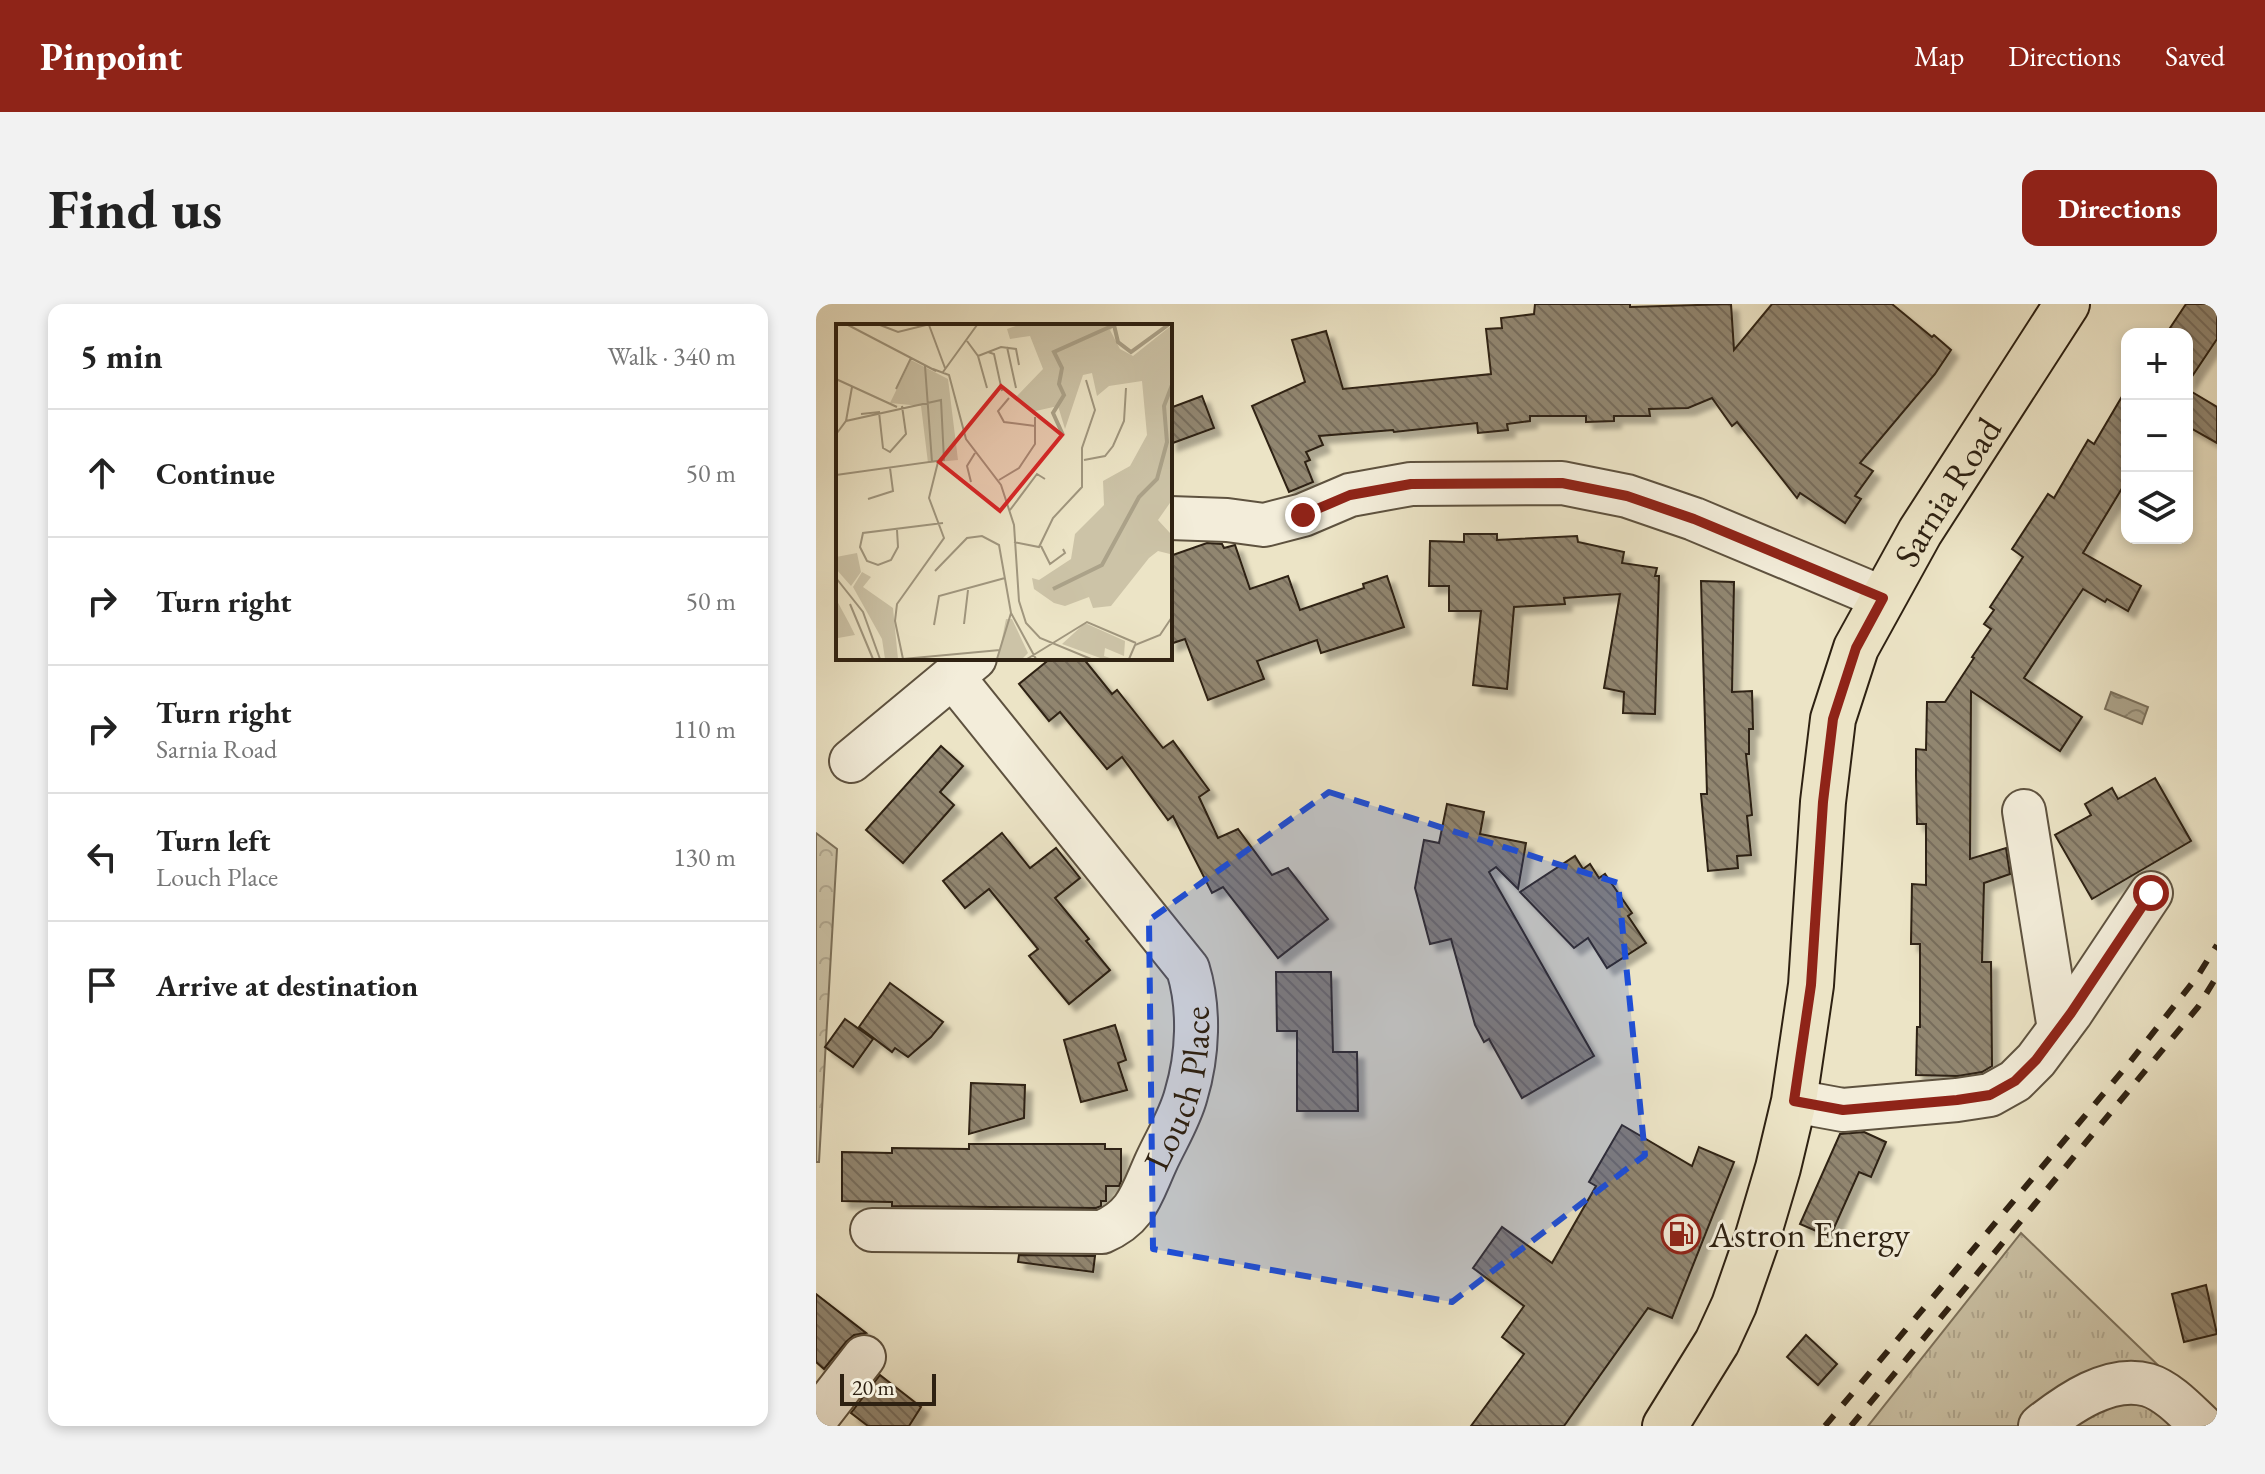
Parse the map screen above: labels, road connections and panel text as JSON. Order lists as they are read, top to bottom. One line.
{"streets":{"main road":["Sarnia Road"],"street":["Louch Place"]},"places":{"fuel station":["Astron Energy"]},"scale_bar":"20 m","page":{"header":"Pinpoint","nav":["Map","Directions","Saved"],"buttons":"Directions","title":"Find us","heading":["5 min","Walk · 340 m"],"map_buttons":["+","−"],"list":[["Continue","50 m"],["Turn right","50 m"],["Turn right","Sarnia Road","110 m"],["Turn left","Louch Place","130 m"],"Arrive at destination"],"scale":"20 m"}}
